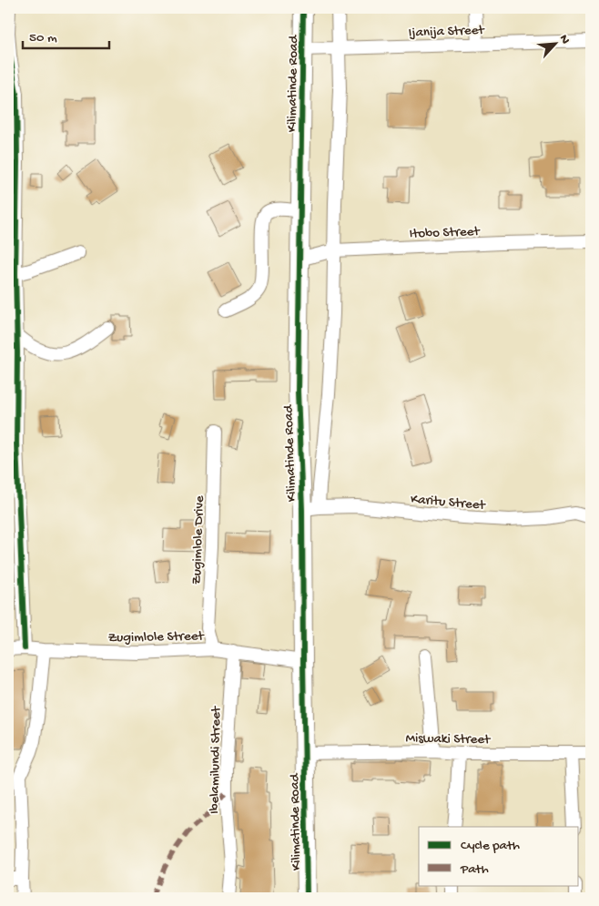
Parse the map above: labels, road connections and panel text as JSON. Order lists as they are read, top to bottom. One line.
{"streets":{"main road":["Kilimatinde Road"],"street":["Ijanija Street","Itobo Street","Karitu Street","Zugimlole Drive","Zugimlole Street","Miswaki Street","Ibelamilundi Street"]},"crossings":[["Ijanija Street","Kilimatinde Road"],["Kilimatinde Road","Itobo Street"],["Kilimatinde Road","Karitu Street"],["Kilimatinde Road","Zugimlole Street"],["Kilimatinde Road","Miswaki Street"],["Zugimlole Drive","Zugimlole Street"],["Zugimlole Street","Ibelamilundi Street"]],"legend":["Cycle path","Path"],"scale_bar":"50 m","north":"top right"}
